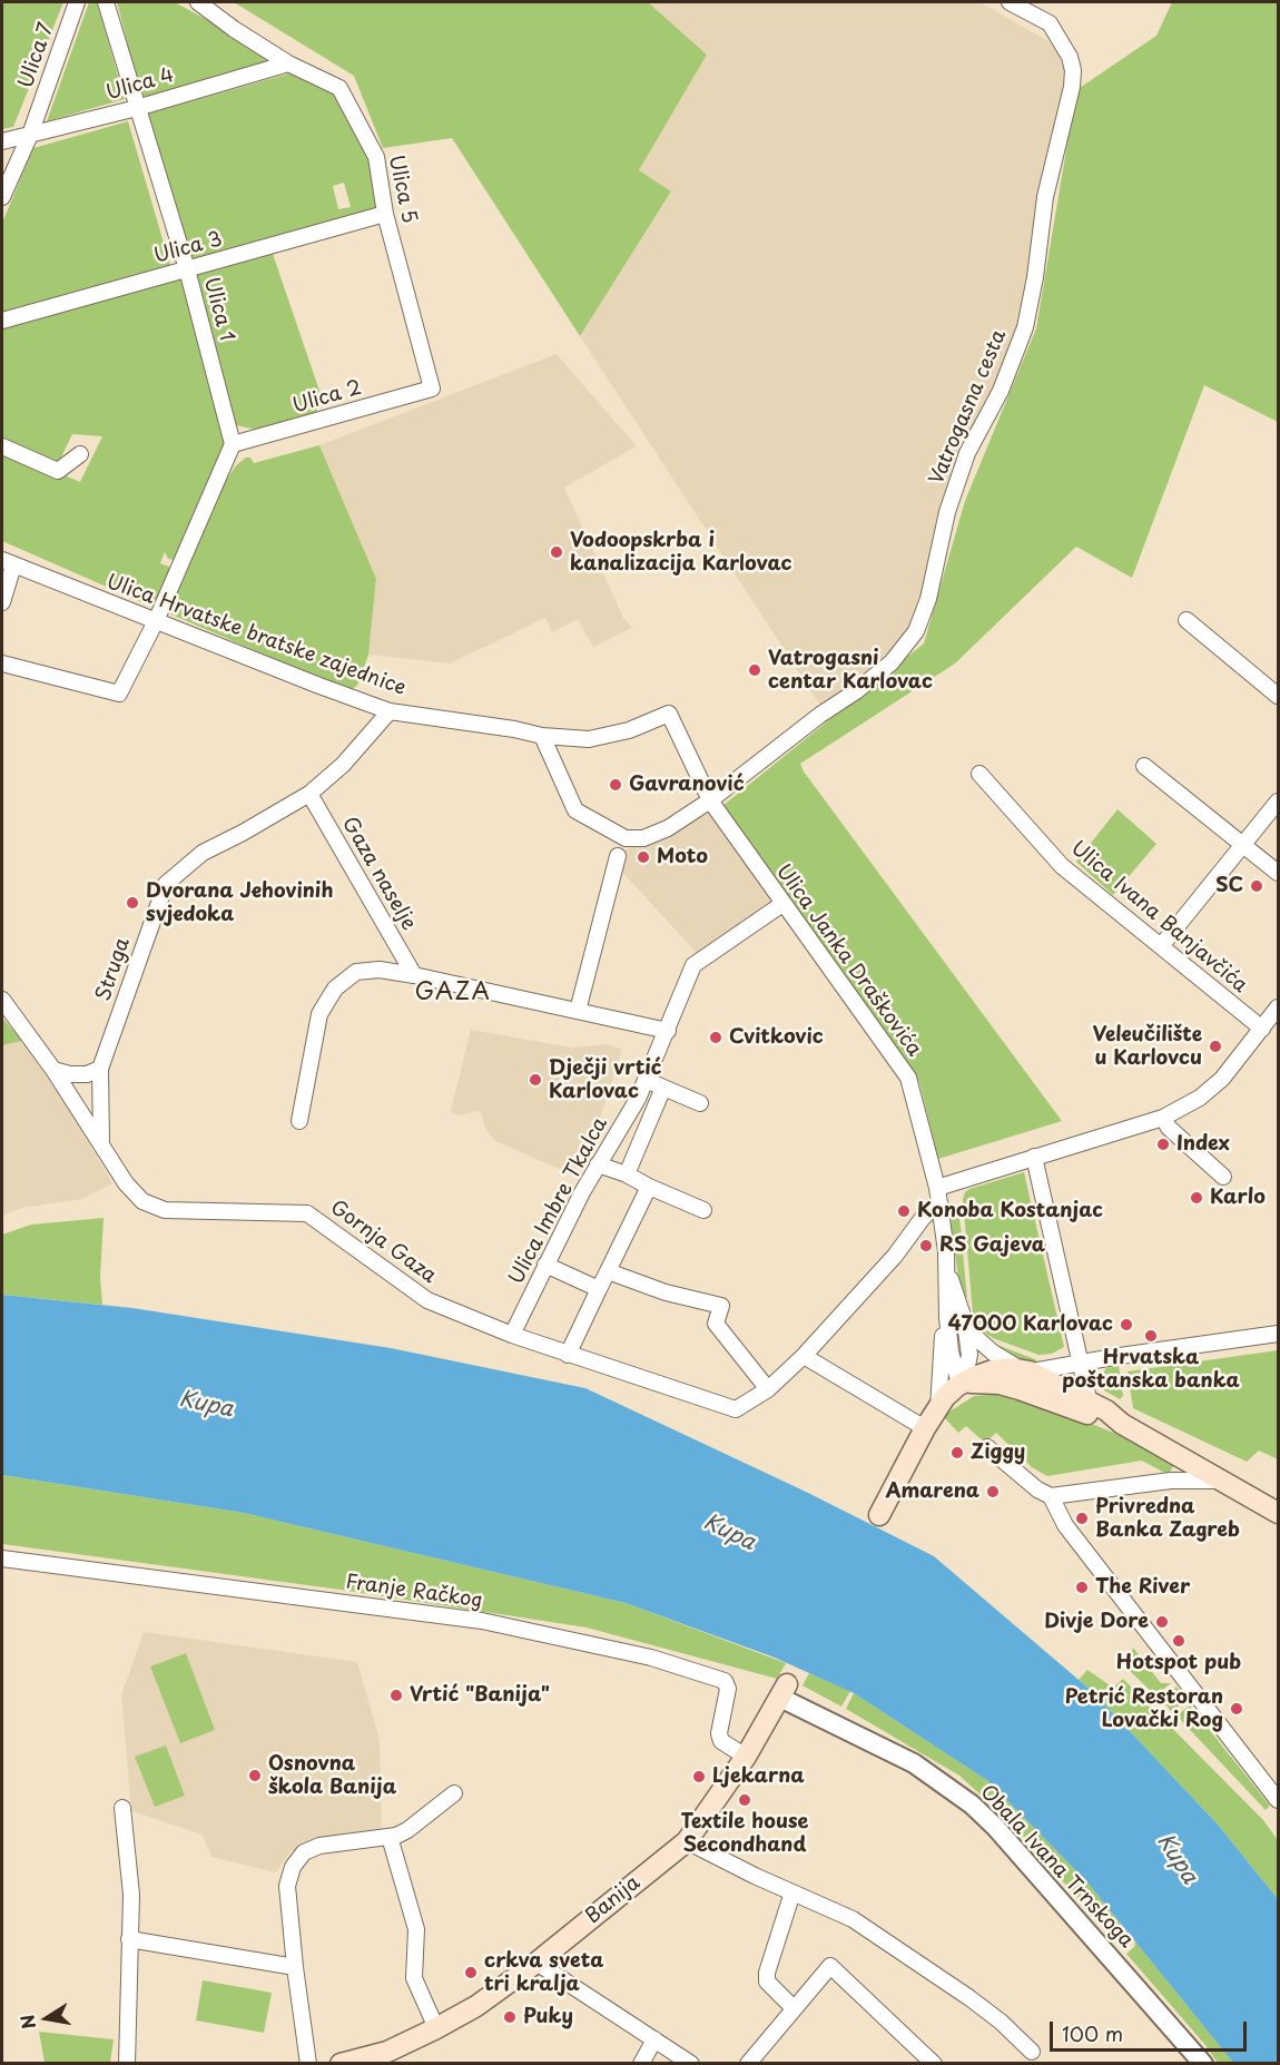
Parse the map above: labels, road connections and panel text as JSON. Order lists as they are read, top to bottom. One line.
{"streets":{"main road":["Banija"],"street":["Ulica 7","Ulica 4","Ulica 5","Ulica 3","Ulica 1","Ulica 2","Vatrogasna cesta","Ulica Hrvatske bratske zajednice","Gaza naselje","Ulica Ivana Banjavčića","Ulica Janka Draškovića","Struga","Ulica Imbre Tkalca","Gornja Gaza","Franje Račkog","Obala Ivana Trnskoga"]},"crossings":[["Ulica 7","Ulica 4"],["Ulica 4","Ulica 5"],["Ulica 4","Ulica 1"],["Ulica 5","Ulica 3"],["Ulica 5","Ulica 2"],["Ulica 3","Ulica 1"],["Ulica 1","Ulica 2"],["Vatrogasna cesta","Ulica Hrvatske bratske zajednice"],["Vatrogasna cesta","Ulica Janka Draškovića"],["Ulica Hrvatske bratske zajednice","Ulica Janka Draškovića"],["Ulica Hrvatske bratske zajednice","Struga"],["Gaza naselje","Struga"],["Ulica Janka Draškovića","Ulica Imbre Tkalca"],["Struga","Gornja Gaza"],["Ulica Imbre Tkalca","Gornja Gaza"],["Franje Račkog","Banija"],["Obala Ivana Trnskoga","Banija"]],"districts":["GAZA"],"water":["Kupa"],"places":["Vodoopskrba i kanalizacija Karlovac","Vatrogasni centar Karlovac","Gavranović","Moto","SC","Dvorana Jehovinih svjedoka","Cvitkovic","Veleučilište u Karlovcu","Dječji vrtić Karlovac","Index","Karlo","Konoba Kostanjac","RS Gajeva","47000 Karlovac","Hrvatska poštanska banka","Ziggy","Amarena","Privredna Banka Zagreb","The River","Divje Dore","Hotspot pub","Vrtić \"Banija\"","Petrić Restoran Lovački Rog","Osnovna škola Banija","Ljekarna","Textile house Secondhand","crkva sveta tri kralja","Puky"],"scale_bar":"100 m","north":"left"}
